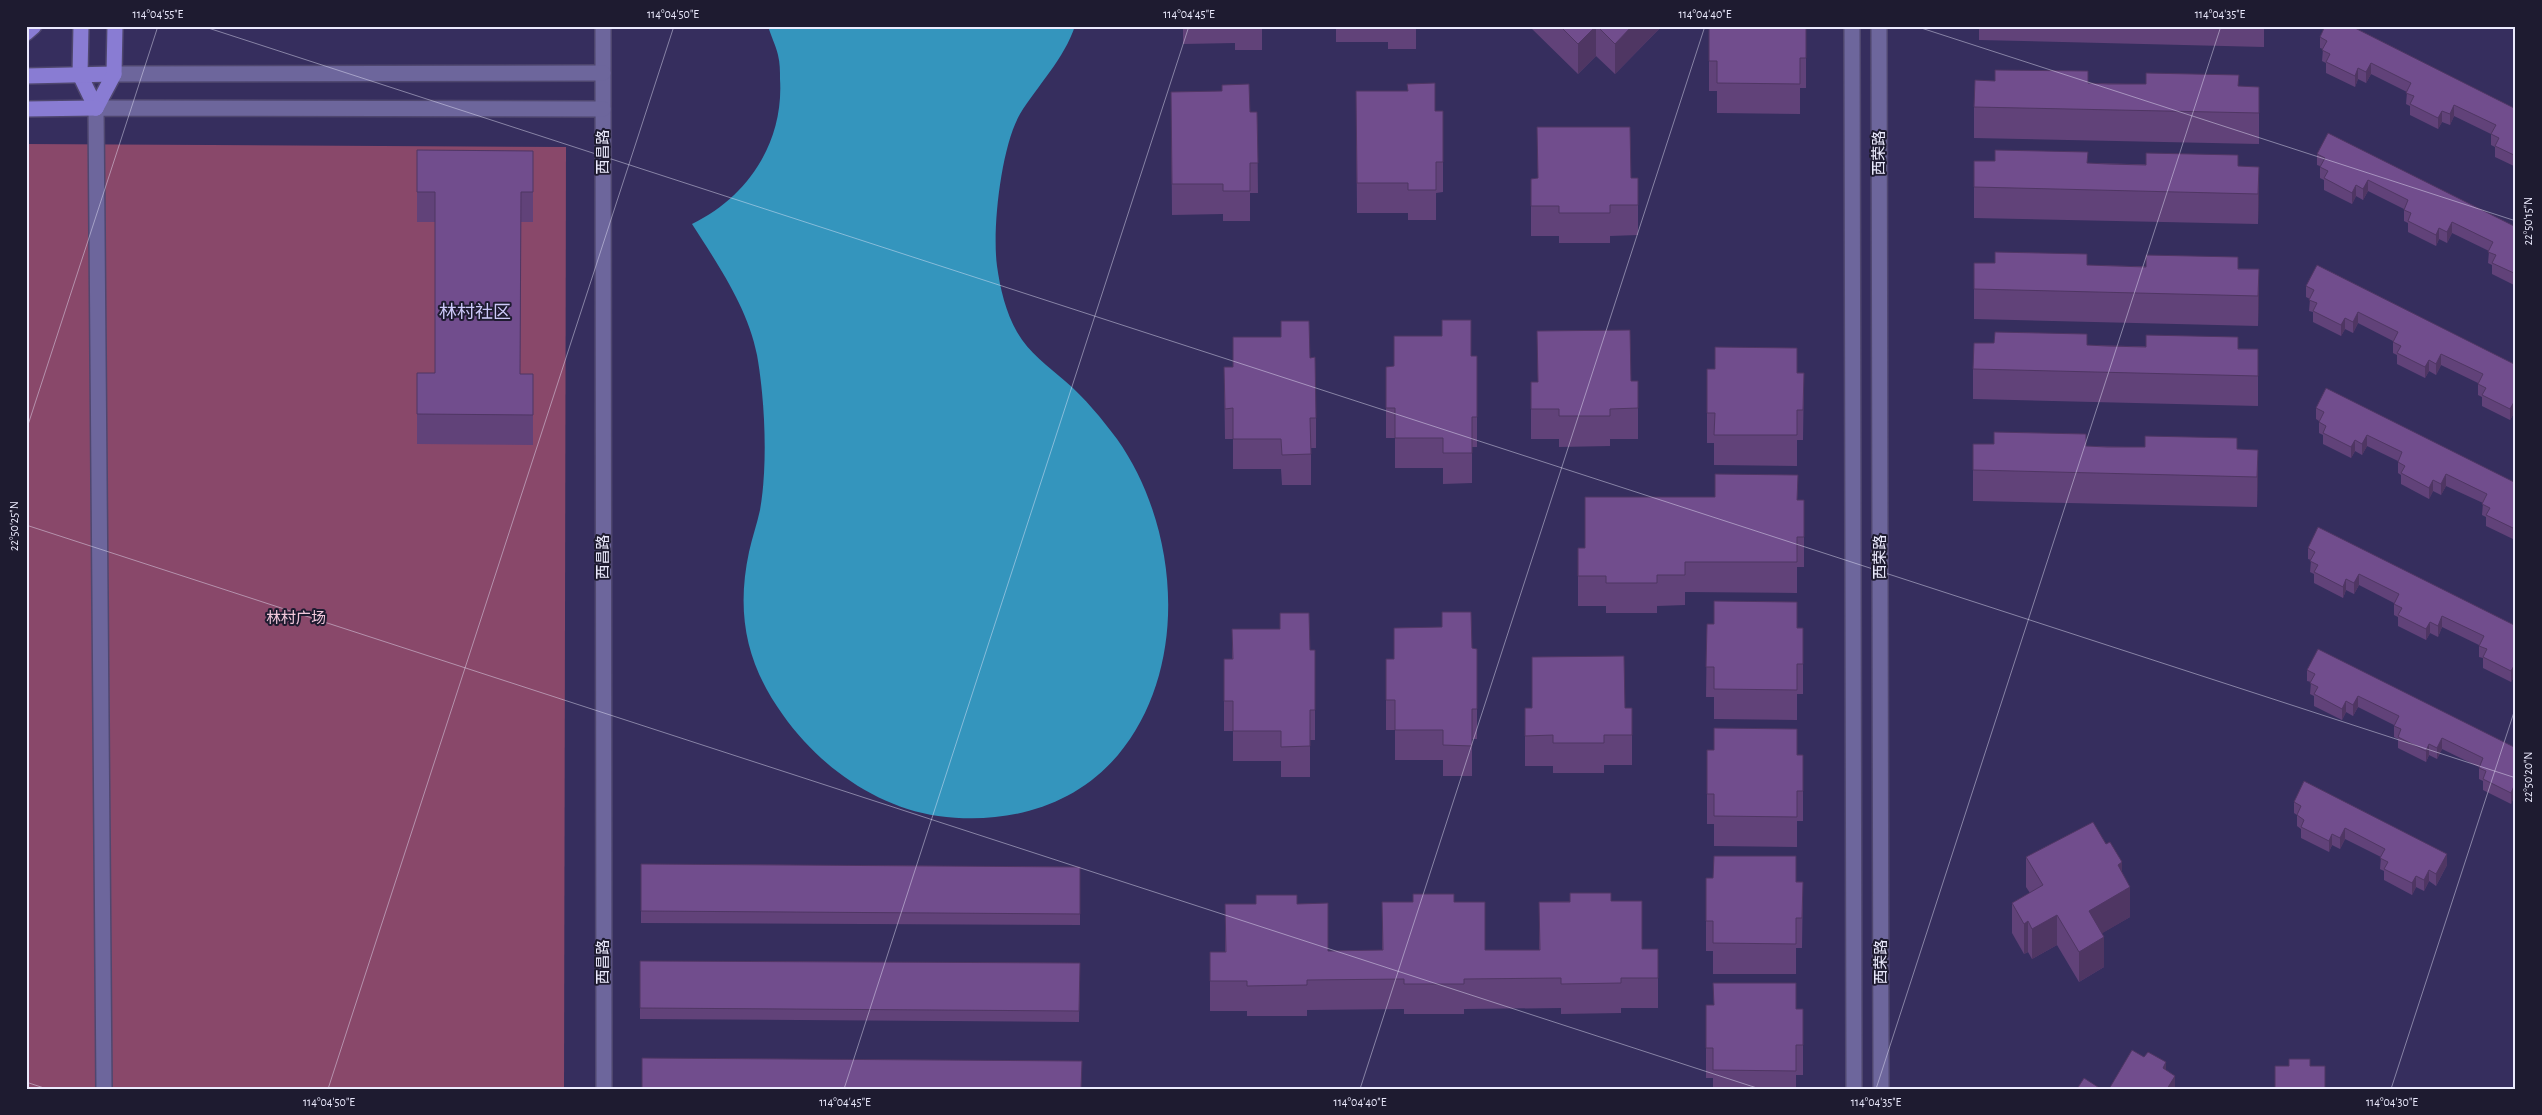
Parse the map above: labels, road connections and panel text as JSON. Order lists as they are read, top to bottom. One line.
{"streets":{"street":["西昌路","西荣路"]},"districts":["林村社区"],"parks":["林村广场"],"coordinates":["114°04'55\"E","114°04'50\"E","114°04'45\"E","114°04'40\"E","114°04'35\"E","22°50'15\"N","22°50'25\"N","22°50'20\"N","114°04'30\"E"]}
